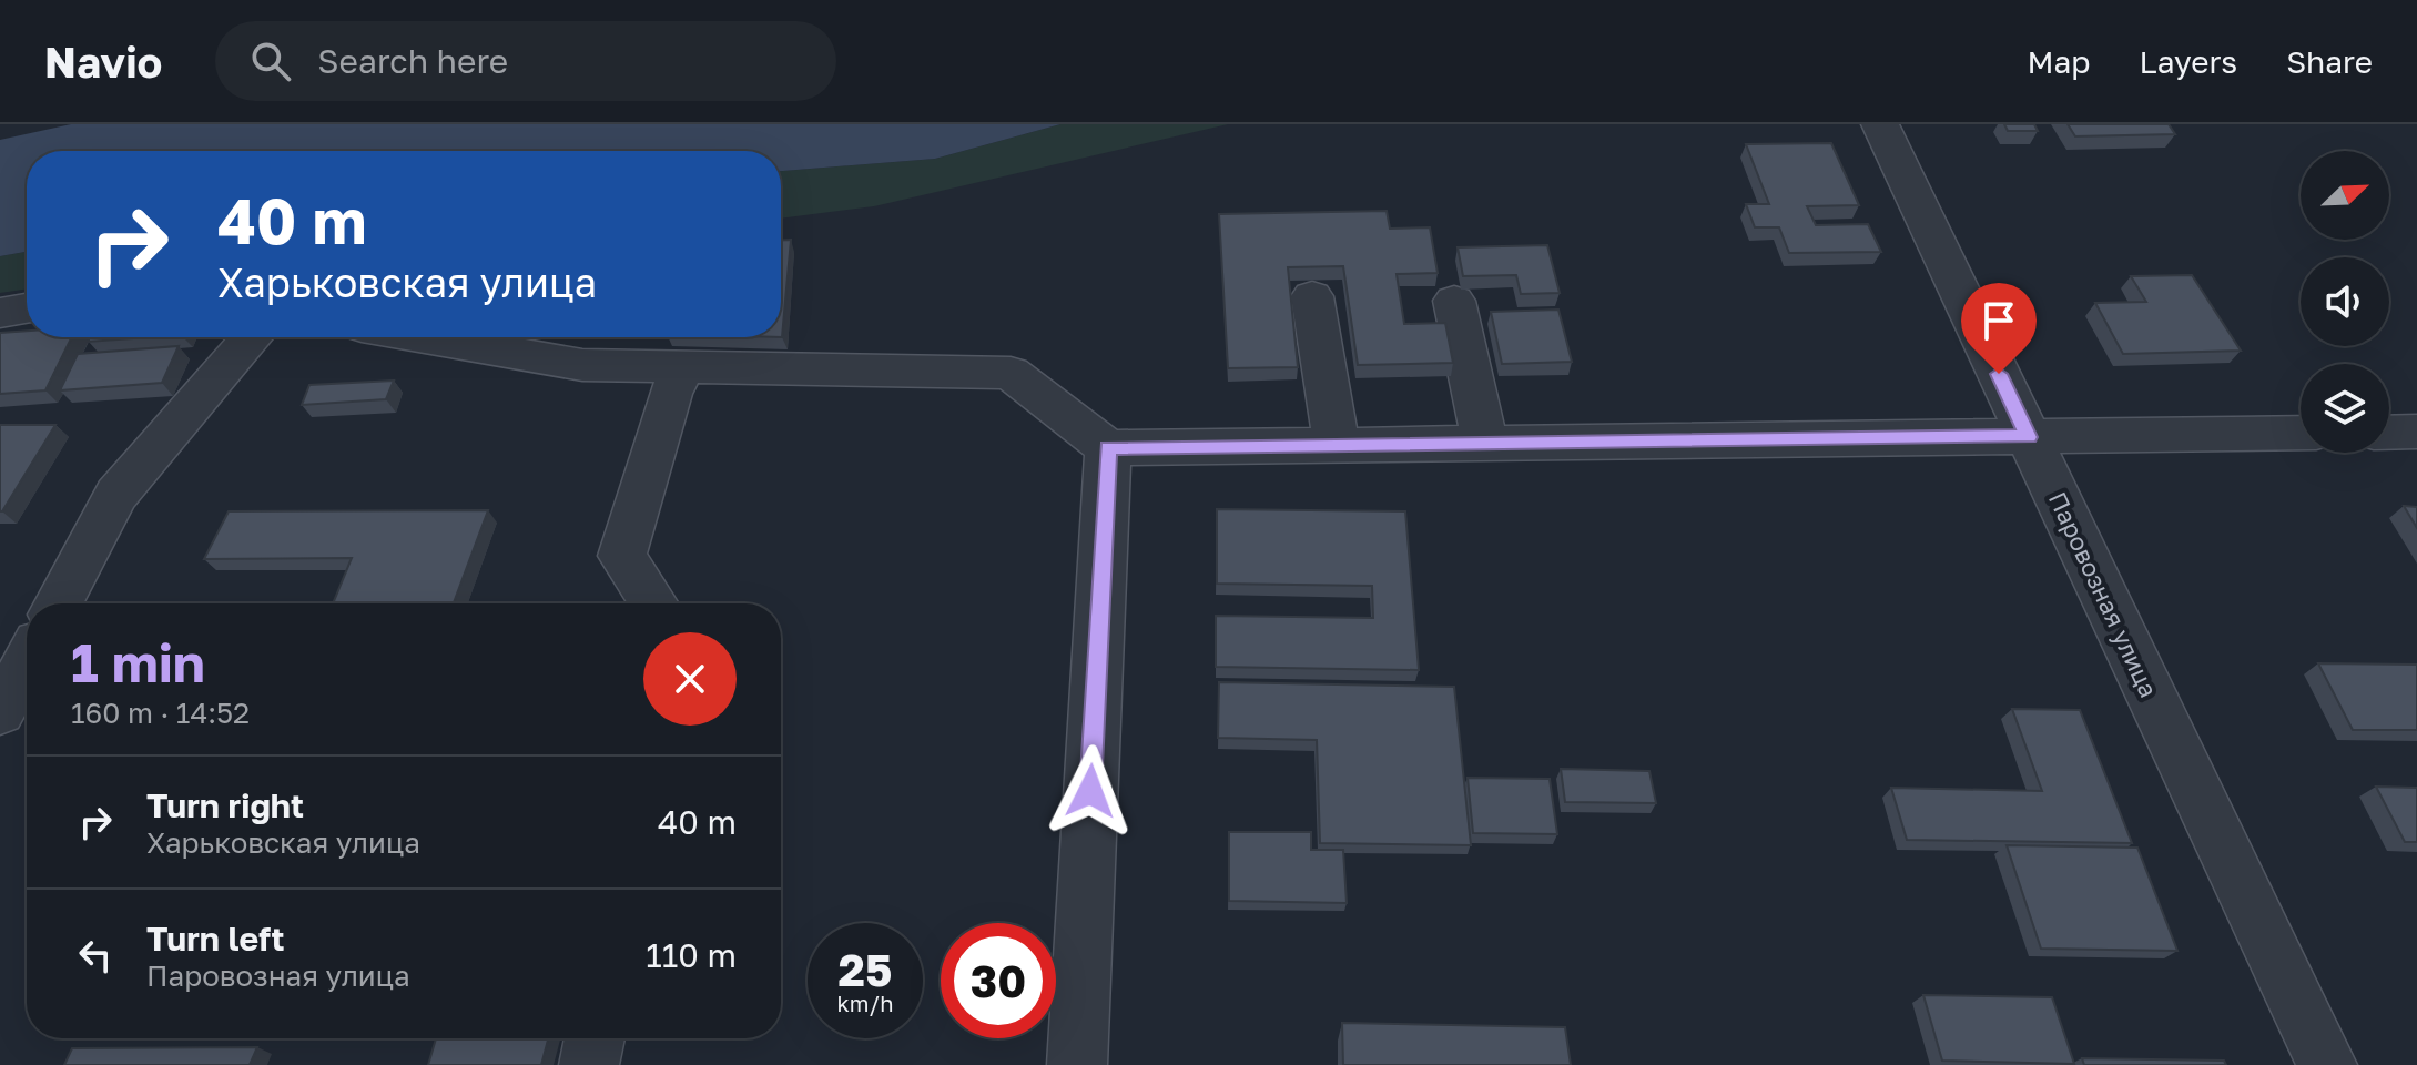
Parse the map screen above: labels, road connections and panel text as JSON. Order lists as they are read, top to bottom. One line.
{"streets":{"street":["Паровозная улица"]},"north":"top right","page":{"header":"Navio","search":"Search here","nav":["Map","Layers","Share"],"turn":["40 m","Харьковская улица"],"heading":["1 min","160 m · 14:52"],"list":[{"name":"Turn right","note":"Харьковская улица","value":"40 m"},{"name":"Turn left","note":"Паровозная улица","value":"110 m"}],"speed":"25 km/h","limit":"30"}}
